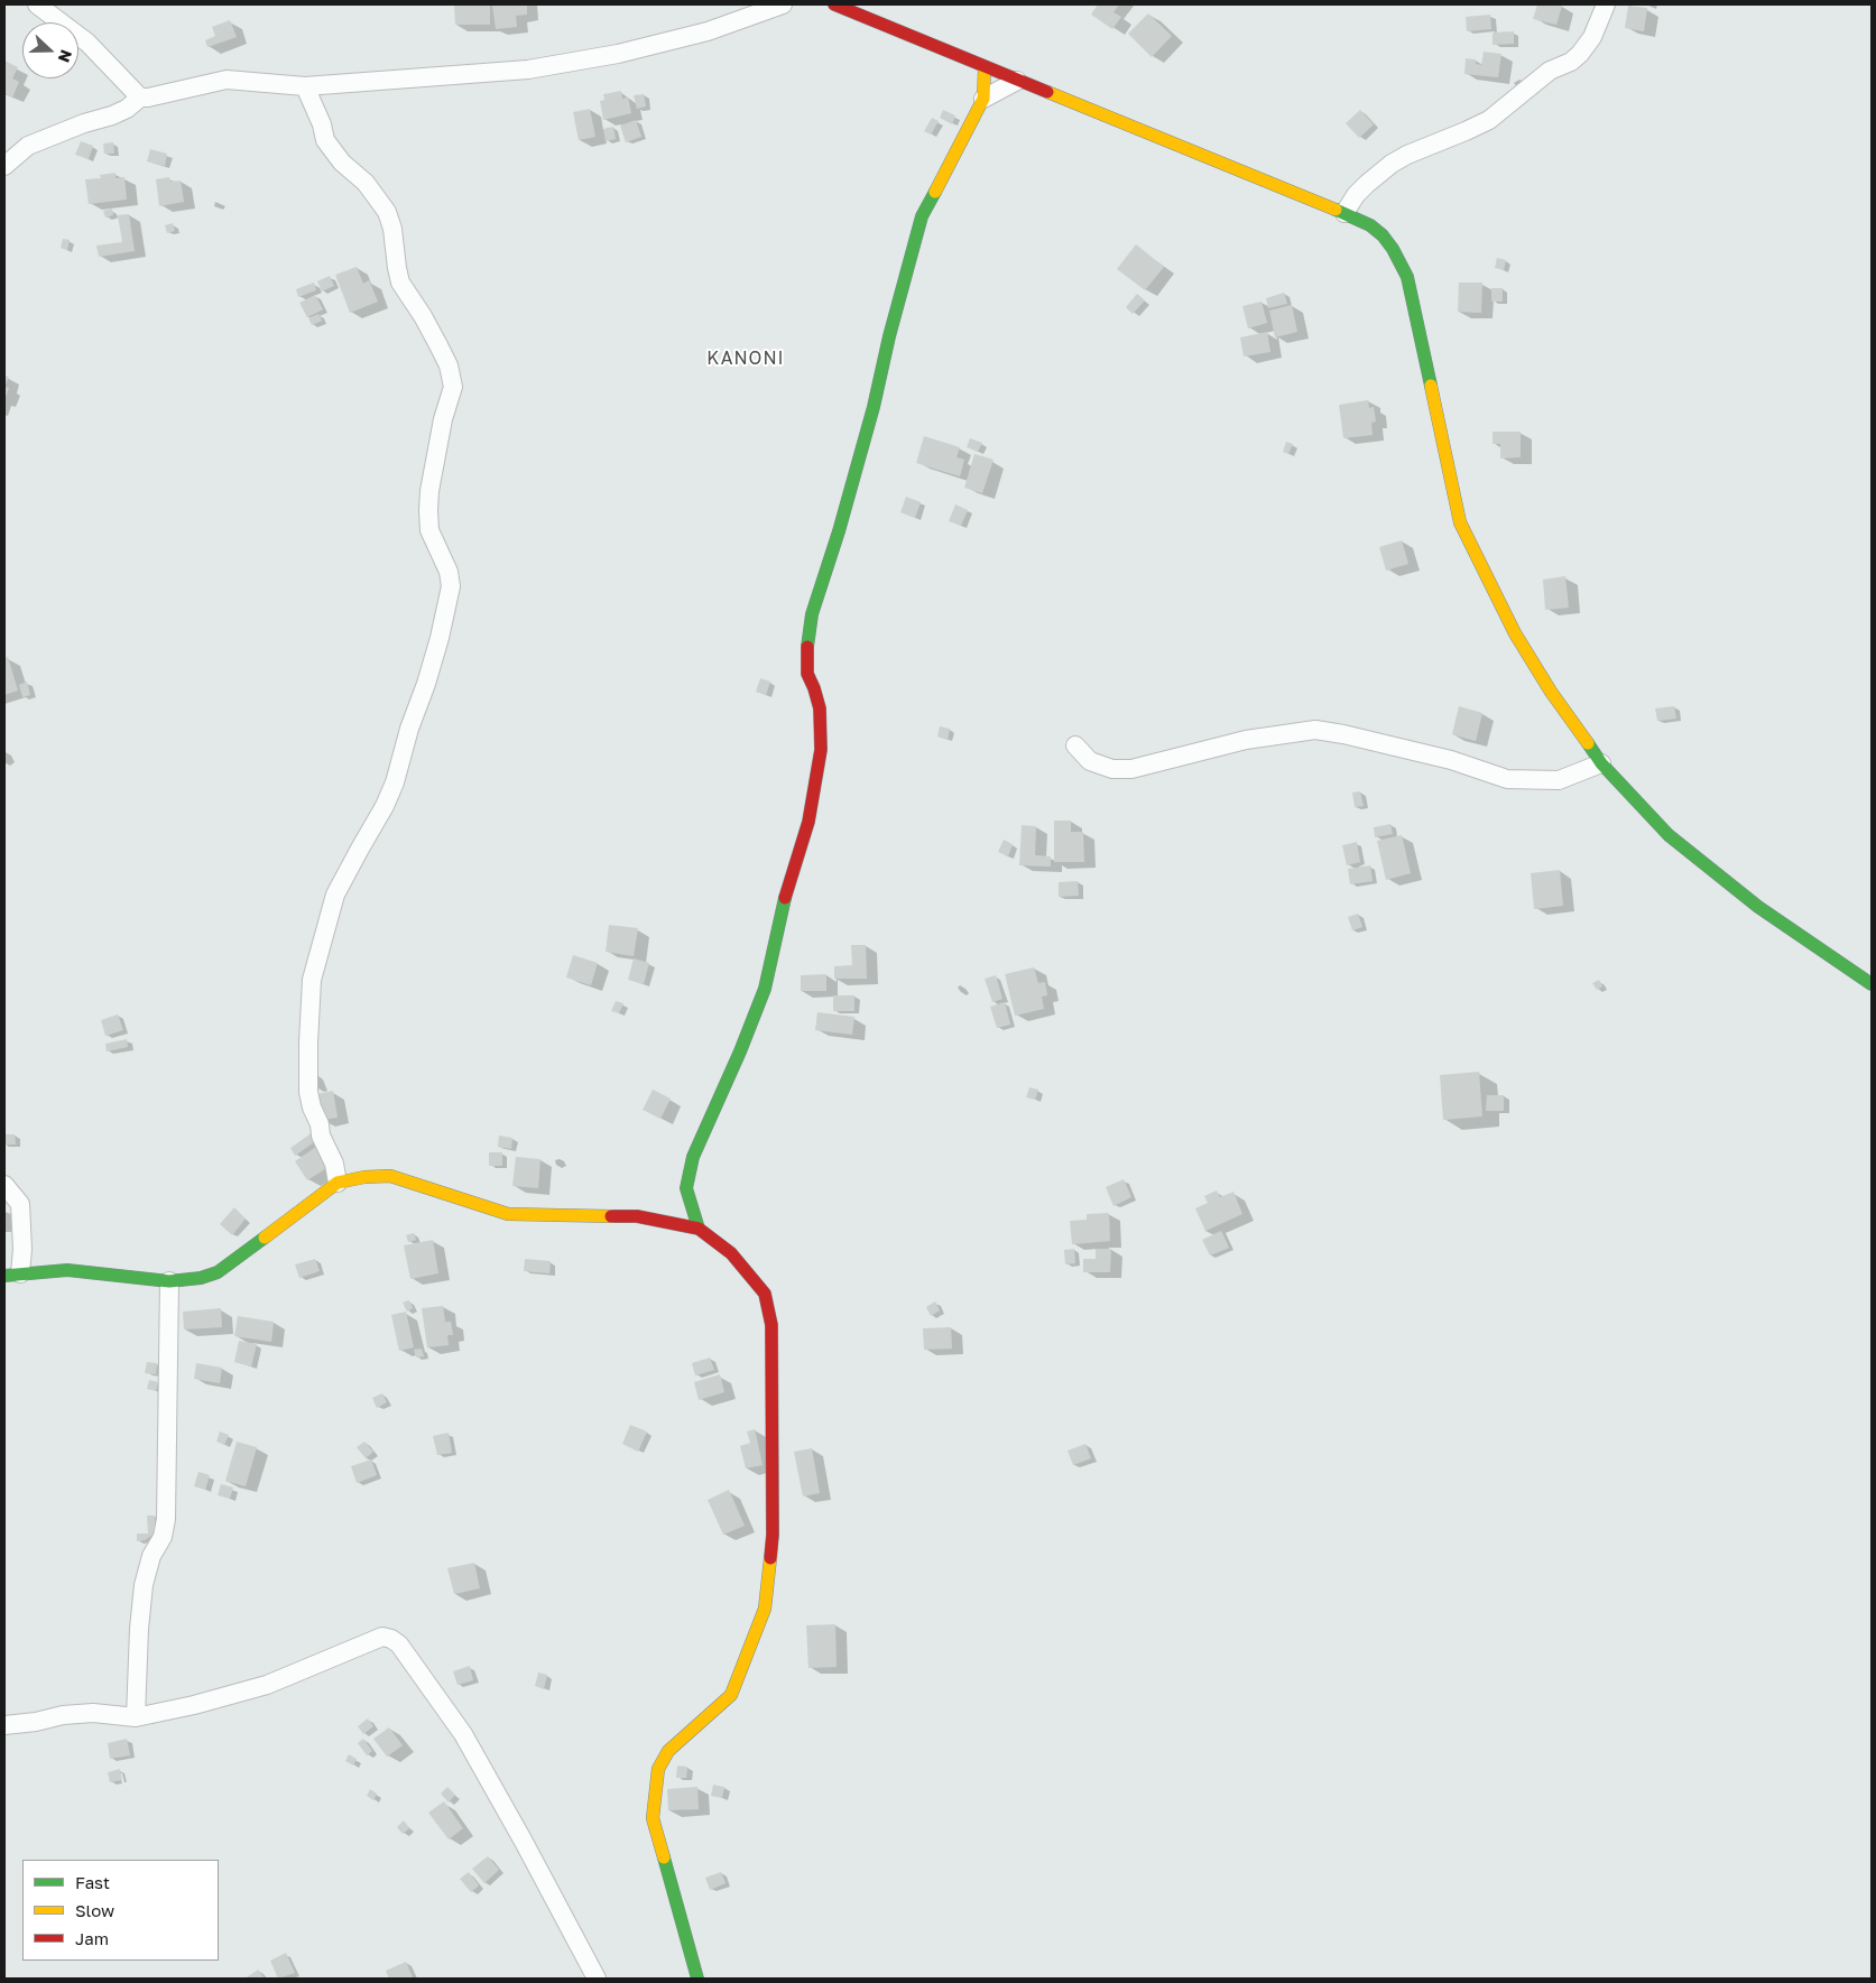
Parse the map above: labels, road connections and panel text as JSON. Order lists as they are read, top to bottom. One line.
{"districts":["KANONI"],"legend":["Fast","Slow","Jam"],"north":"right"}
